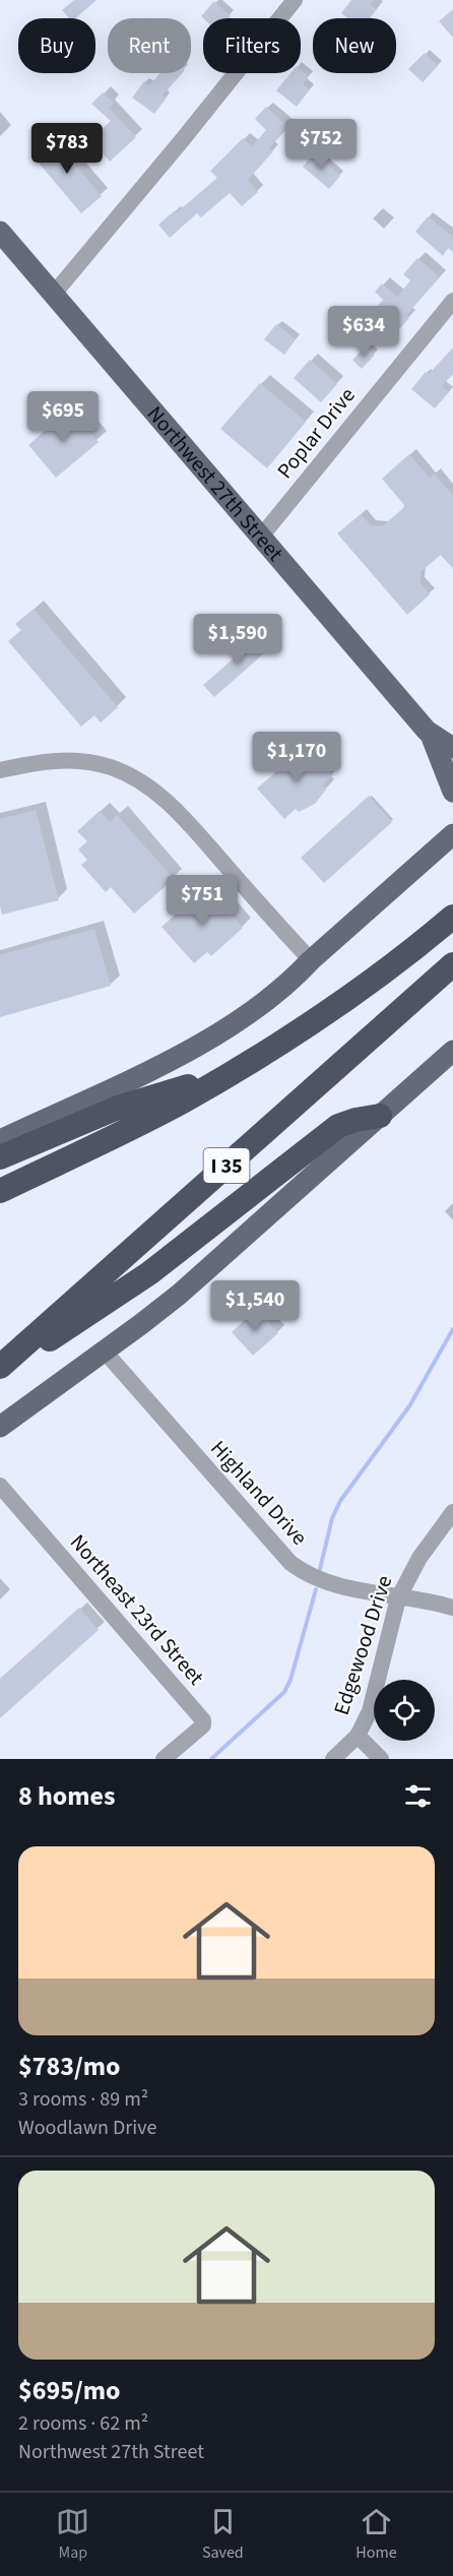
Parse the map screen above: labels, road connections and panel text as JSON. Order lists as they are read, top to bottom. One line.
{"streets":{"highway":["I 35"],"main road":["Northwest 27th Street"],"street":["Poplar Drive","Highland Drive","Northeast 23rd Street","Edgewood Drive"]},"crossings":[["Poplar Drive","Northwest 27th Street"],["Highland Drive","Edgewood Drive"]],"page":{"chip":["Buy","Rent","Filters","New"],"price":["$752","$783","$634","$695","$1,590","$1,170","$751","$1,540"],"heading":"8 homes","list":[{"name":"$783/mo","note":"3 rooms · 89 m² · Woodlawn Drive"},{"name":"$695/mo","note":"2 rooms · 62 m² · Northwest 27th Street"}],"tabs":["Map","Saved","Home"]}}
